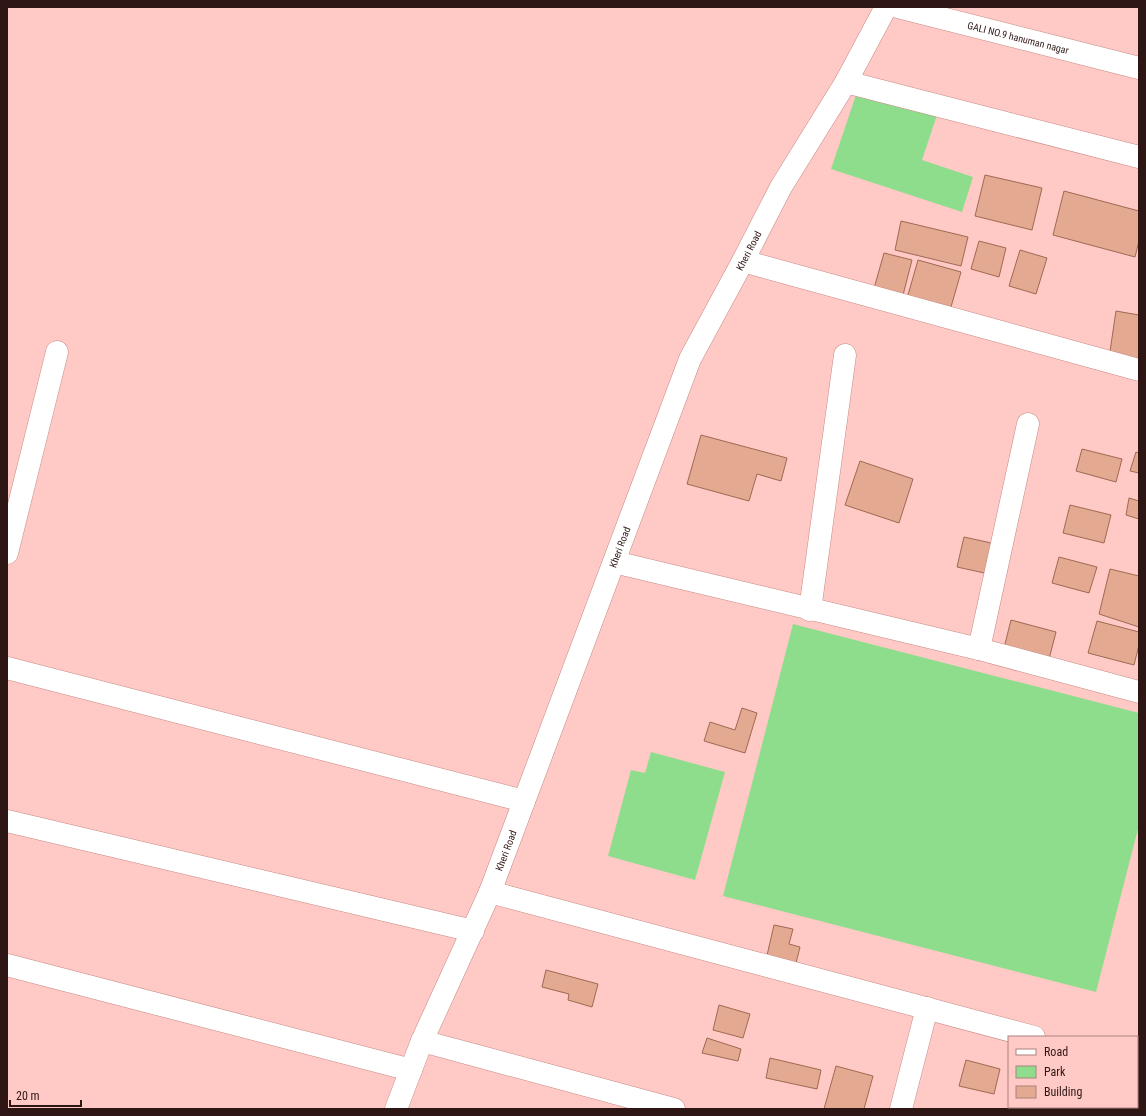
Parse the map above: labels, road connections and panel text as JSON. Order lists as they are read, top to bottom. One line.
{"streets":{"street":["GALI NO.9 hanuman nagar","Kheri Road"]},"legend":["Road","Park","Building"],"scale_bar":"20 m"}
